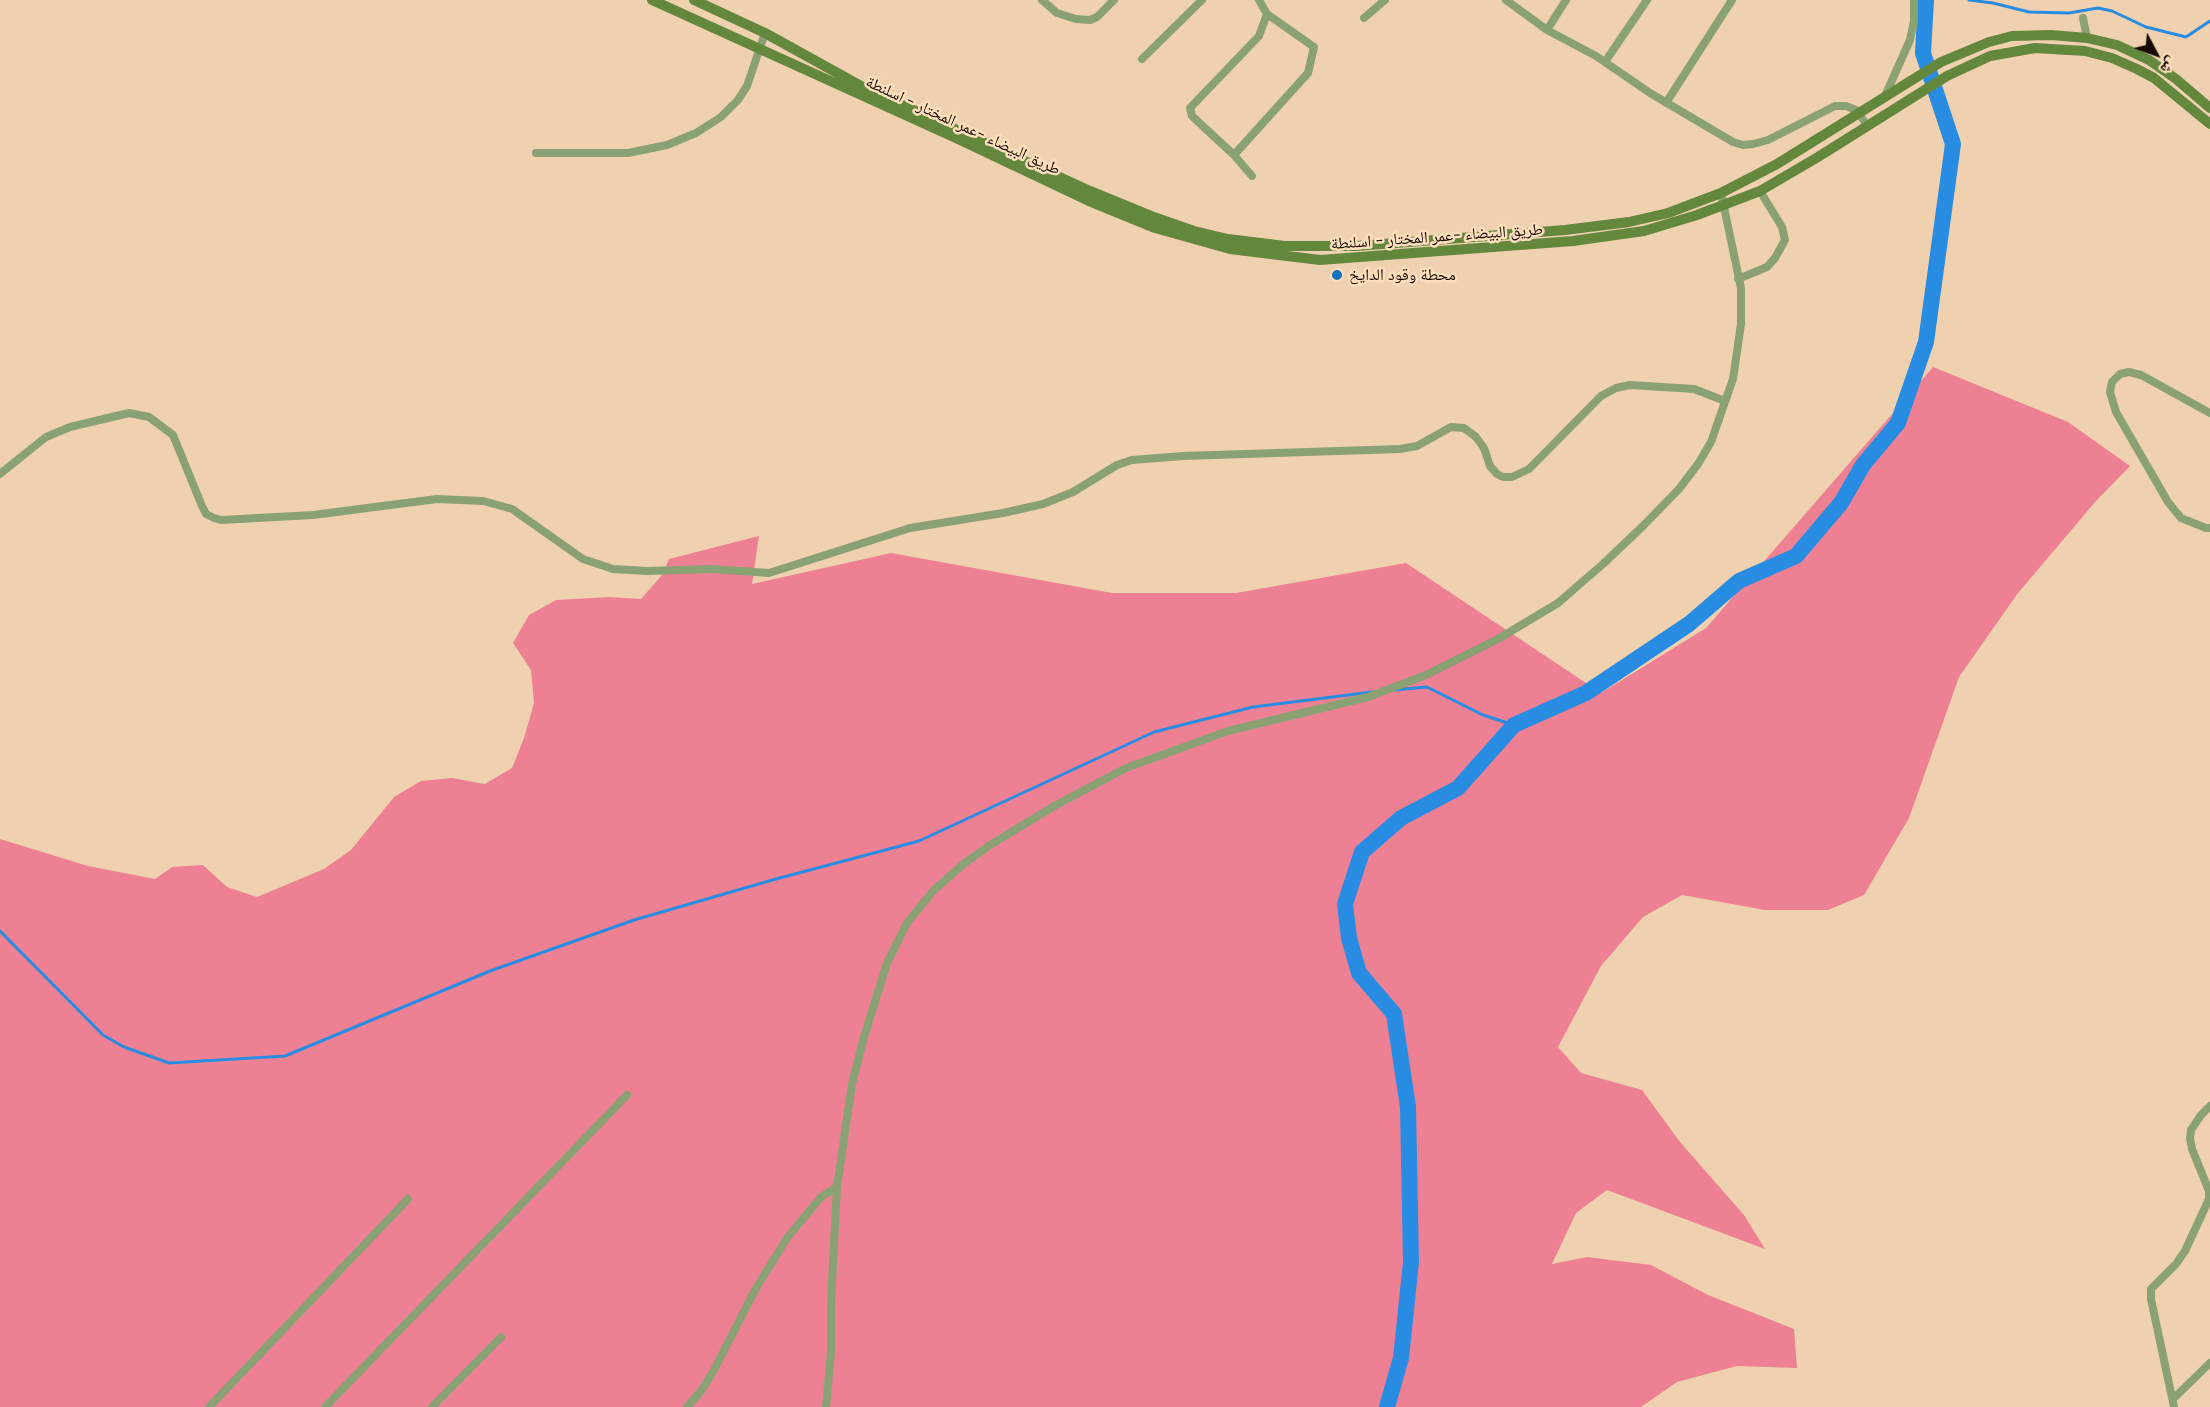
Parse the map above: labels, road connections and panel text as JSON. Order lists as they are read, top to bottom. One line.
{"streets":{"main road":["طريق البيضاء -عمر المختار - اسلنطة"]},"places":["محطة وقود الدايخ"],"north":"bottom right"}
